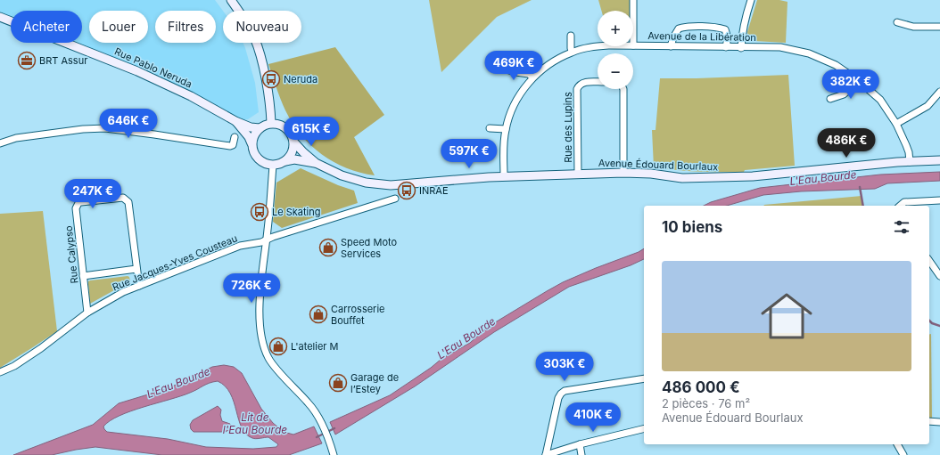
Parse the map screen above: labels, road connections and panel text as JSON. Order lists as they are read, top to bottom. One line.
{"streets":{"street":["Avenue de la Libération","Rue Pablo Neruda","Rue des Lupins","Avenue Édouard Bourlaux","Rue Calypso","Rue Jacques-Yves Cousteau"]},"crossings":[["Avenue de la Libération","Avenue Édouard Bourlaux"],["Rue Pablo Neruda","Avenue Édouard Bourlaux"],["Rue des Lupins","Avenue Édouard Bourlaux"],["Rue Calypso","Rue Jacques-Yves Cousteau"]],"water":["L'Eau Bourde","Lit de l'Eau Bourde"],"places":{"office":["BRT Assur"],"bus stop":["Neruda","INRAE","Le Skating"],"shop":["Speed Moto Services","Carrosserie Bouffet","L'atelier M","Garage de l’Estey"]},"page":{"map_buttons":["+","−"],"chip":["Acheter","Louer","Filtres","Nouveau"],"price":["469K €","382K €","646K €","615K €","486K €","597K €","247K €","726K €","303K €","410K €"],"heading":"10 biens","list":[{"name":"486 000 €","note":"2 pièces · 76 m² · Avenue Édouard Bourlaux"}]}}
